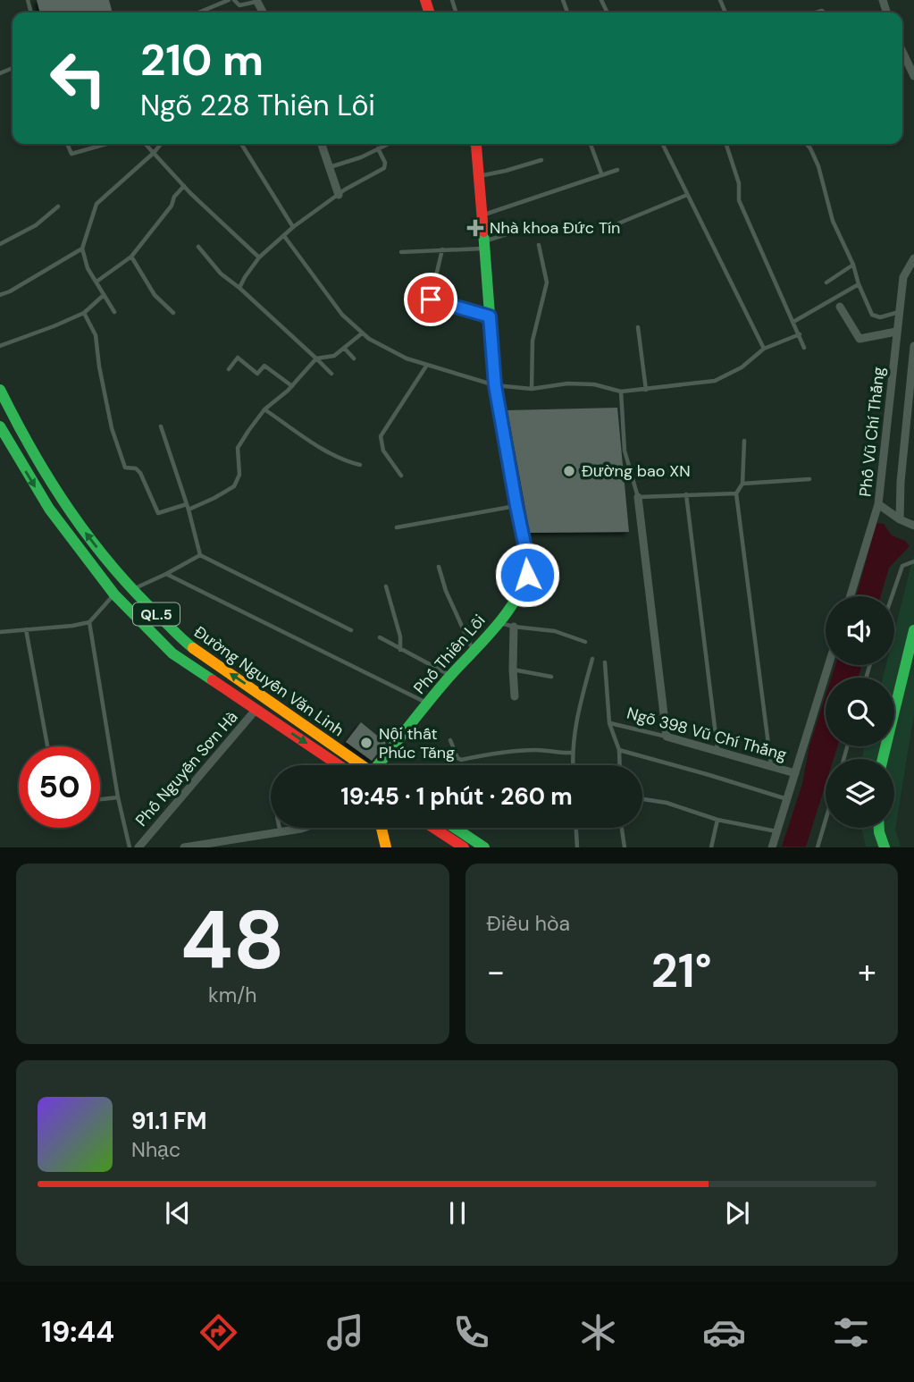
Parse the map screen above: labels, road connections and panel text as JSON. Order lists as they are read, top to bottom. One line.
{"streets":{"main road":["QL.5","Phố Thiên Lôi","Đường Nguyễn Văn Linh"],"street":["Phố Vũ Chí Thắng","Ngõ 398 Vũ Chí Thắng","Phố Nguyễn Sơn Hà"]},"crossings":[["Đường Nguyễn Văn Linh","Phố Nguyễn Sơn Hà"]],"places":{"health":["Nhà khoa Đức Tín"],"other":["Đường bao XN","Nội thất Phúc Tăng"]},"page":{"turn":["210 m","Ngõ 228 Thiên Lôi"],"limit":"50","trip":"19:45 · 1 phút · 260 m","tile":[["48","km/h"],"Điều hòa"],"heat":["−","21°","+"],"song":["91.1 FM","Nhạc"],"tabs":"19:44"}}
